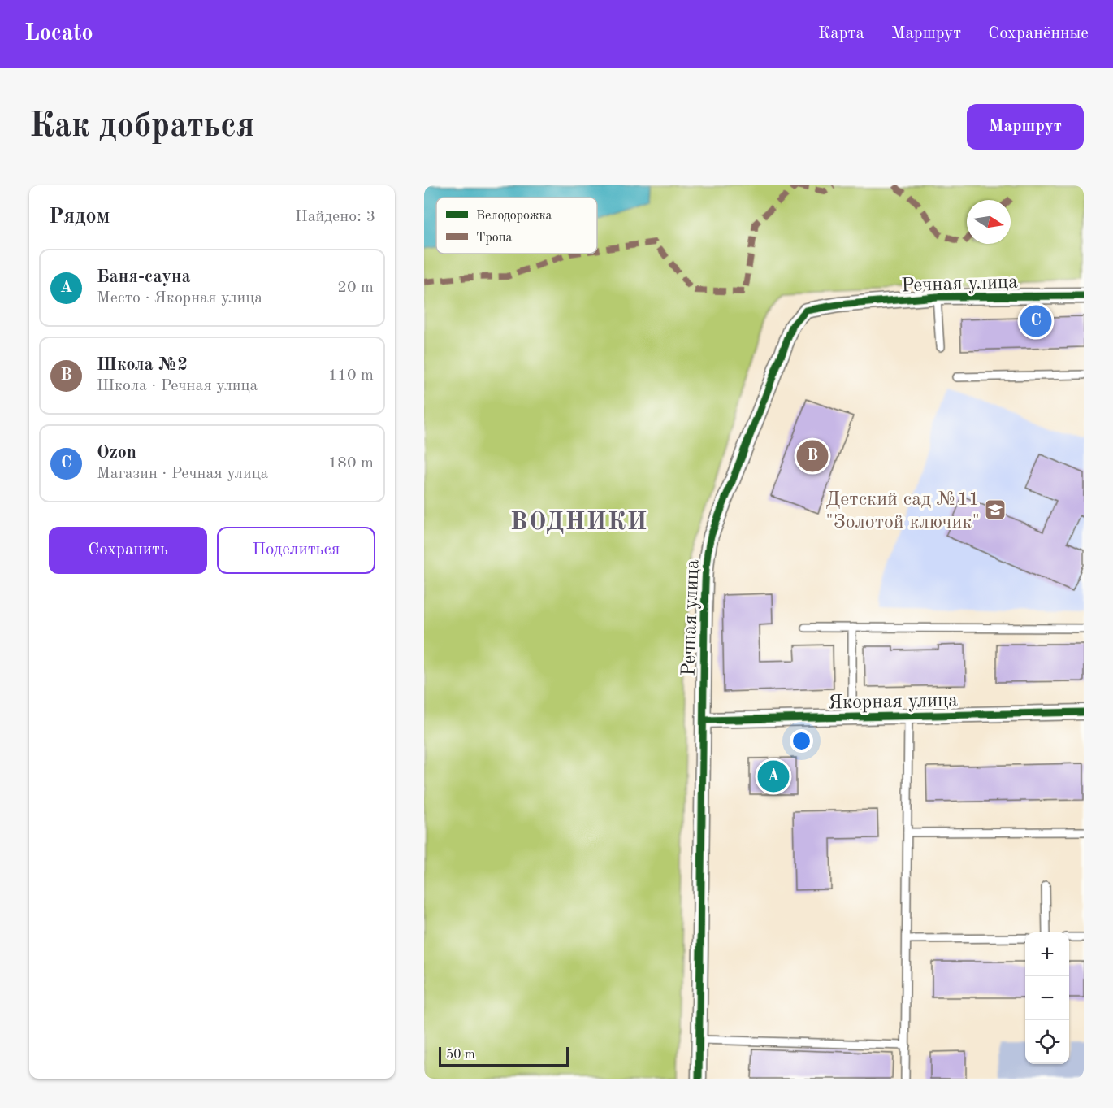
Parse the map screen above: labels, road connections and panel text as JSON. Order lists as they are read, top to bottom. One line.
{"streets":{"street":["Речная улица","Якорная улица"]},"crossings":[["Речная улица","Якорная улица"]],"districts":["ВОДНИКИ"],"places":{"school or university":["Детский сад №11 \"Золотой ключик\""]},"legend":["Велодорожка","Тропа"],"scale_bar":"50 m","north":"right","page":{"header":"Locato","nav":["Карта","Маршрут","Сохранённые"],"buttons":["Маршрут",["Сохранить","Поделиться"]],"title":"Как добраться","heading":["Рядом","Найдено: 3"],"list":[{"mark":"A","name":"Баня-сауна","note":"Место · Якорная улица","value":"20 m"},{"mark":"B","name":"Школа №2","note":"Школа · Речная улица","value":"110 m"},{"mark":"C","name":"Ozon","note":"Магазин · Речная улица","value":"180 m"}],"pins":["C","B","A"],"map_buttons":["+","−"],"scale":"50 m"}}
